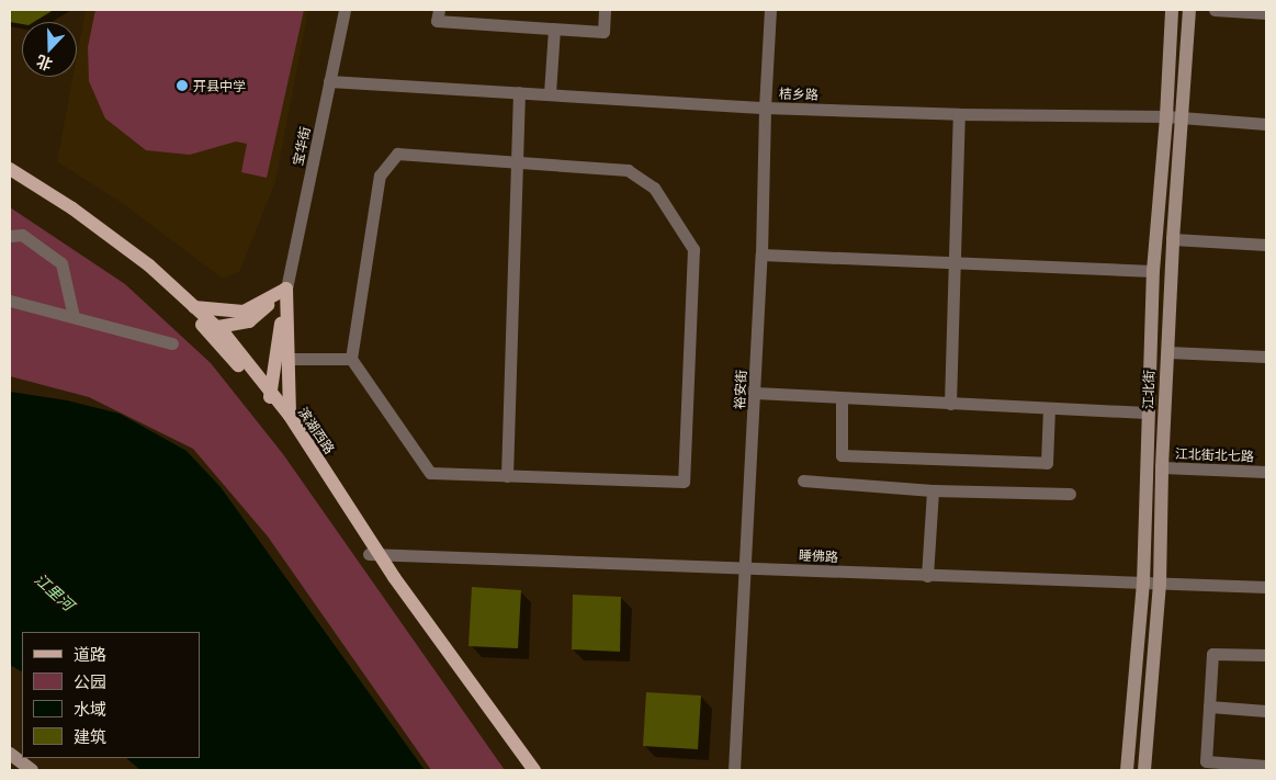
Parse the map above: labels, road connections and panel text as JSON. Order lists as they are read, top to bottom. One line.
{"streets":{"main road":["江北街","滨湖西路"],"street":["桔乡路","宝华街","裕安街","江北街北七路","睡佛路"]},"crossings":[["桔乡路","宝华街"],["桔乡路","裕安街"],["桔乡路","江北街"],["裕安街","睡佛路"],["江北街","江北街北七路"],["江北街","睡佛路"],["滨湖西路","睡佛路"]],"water":["江里河"],"places":["开县中学"],"legend":["道路","公园","水域","建筑"],"north":"bottom"}
